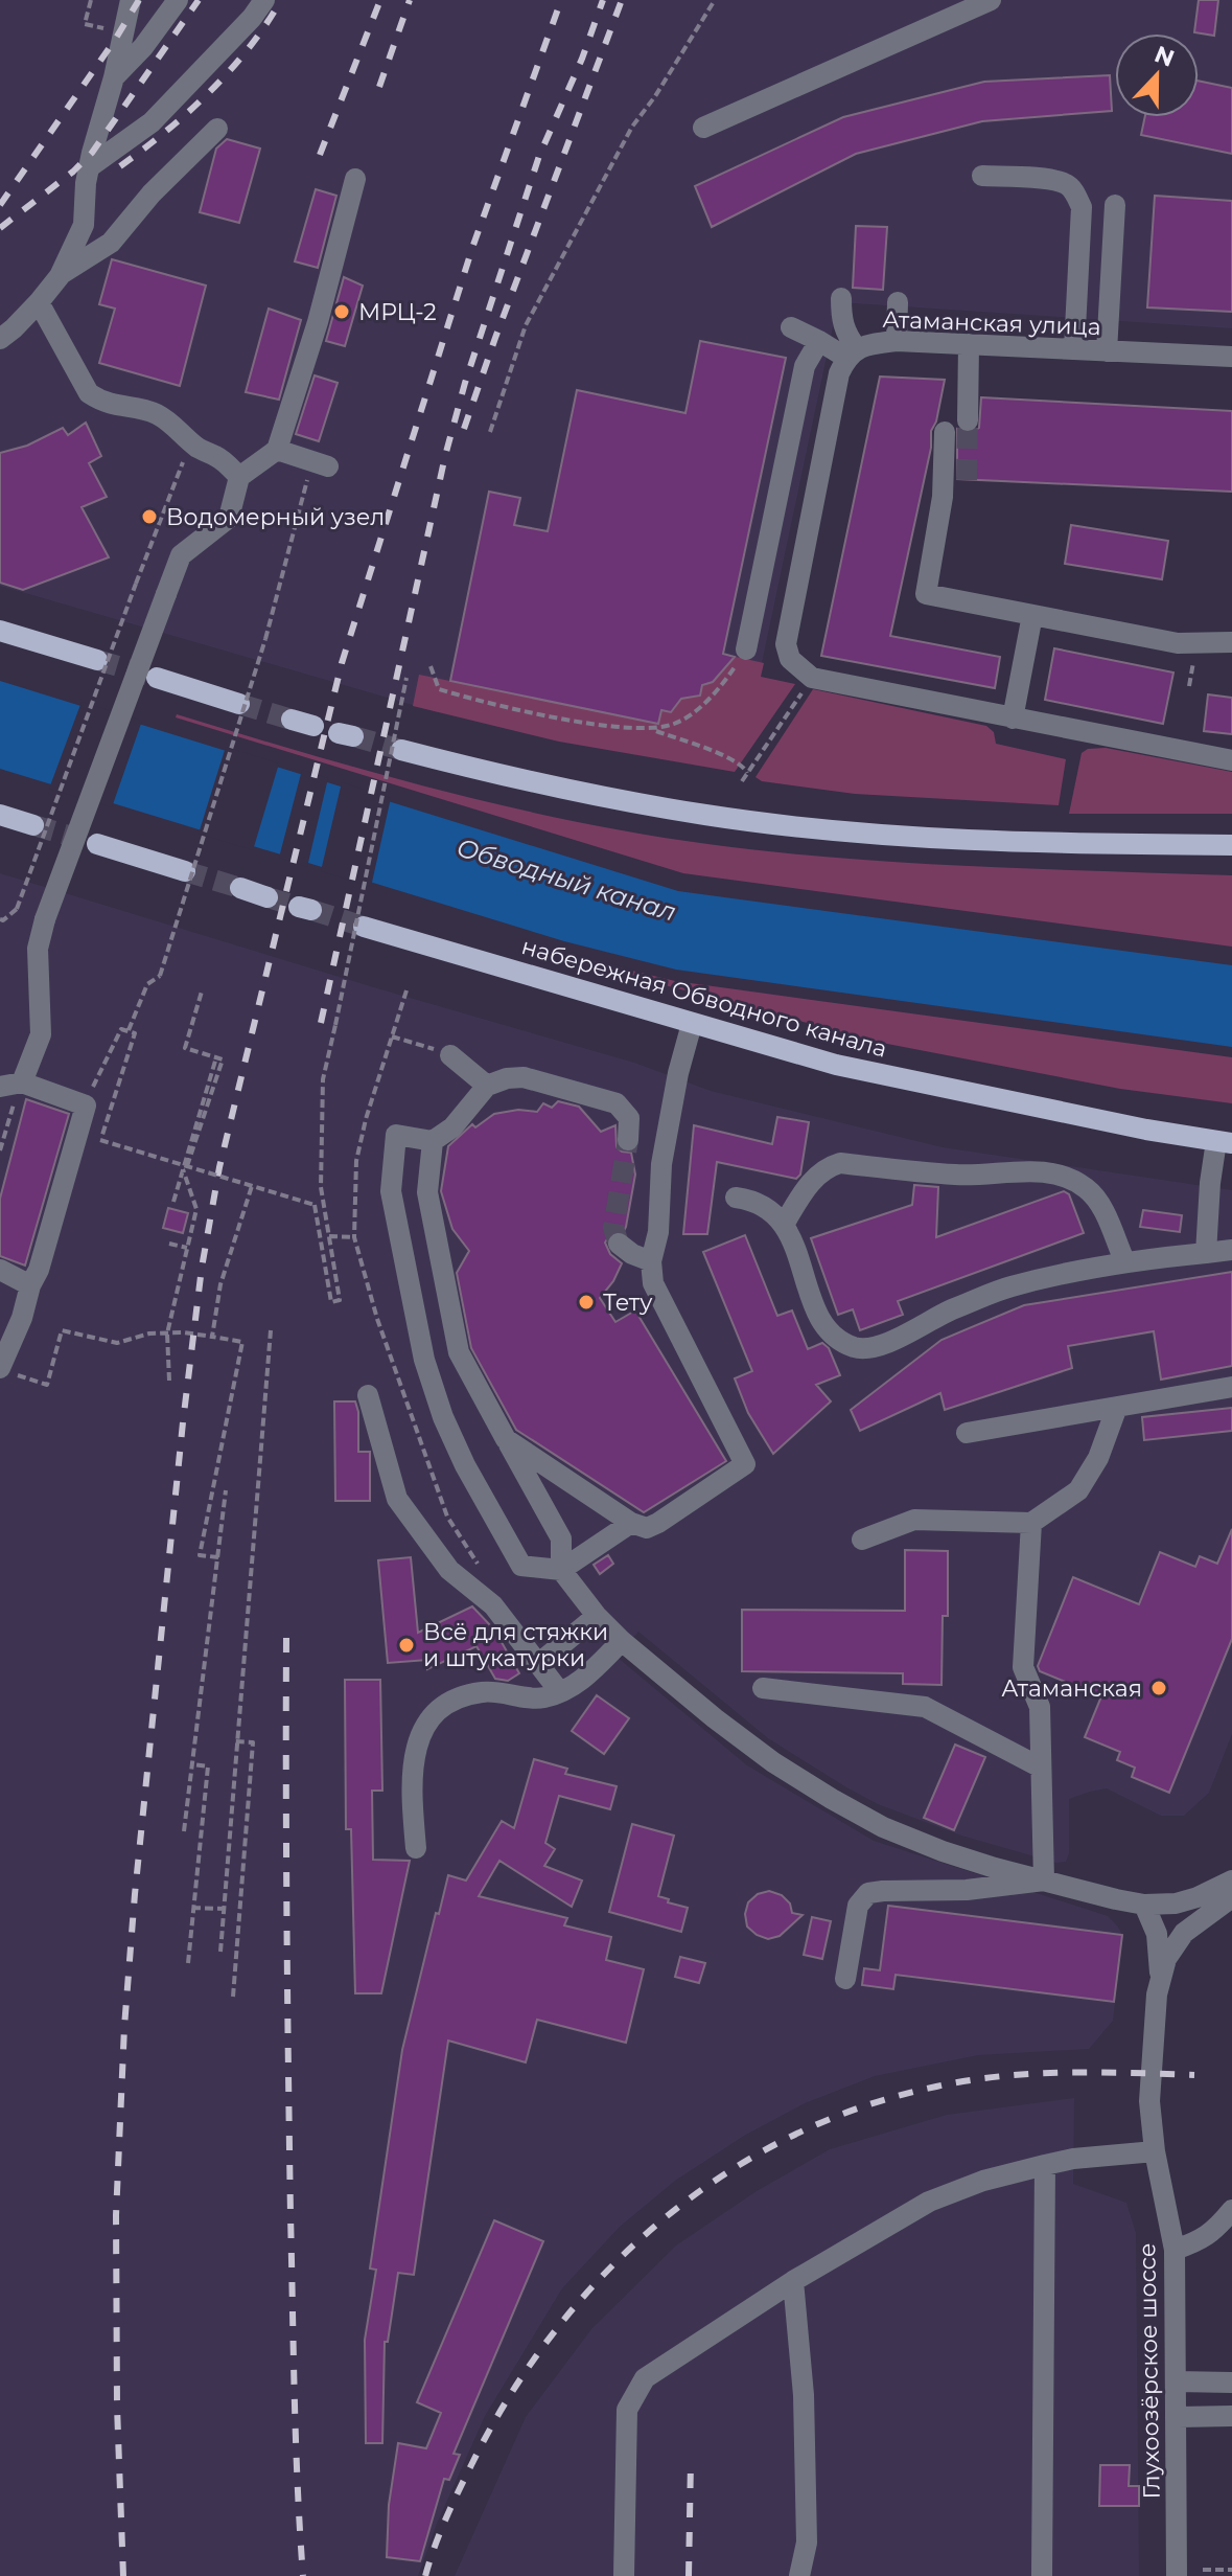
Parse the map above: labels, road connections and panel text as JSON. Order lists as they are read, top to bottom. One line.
{"streets":{"main road":["набережная Обводного канала"],"street":["Атаманская улица","Глухоозёрское шоссе"]},"water":["Обводный канал"],"places":["МРЦ-2","Водомерный узел","Тету","Всё для стяжки и штукатурки","Атаманская"],"north":"top"}
